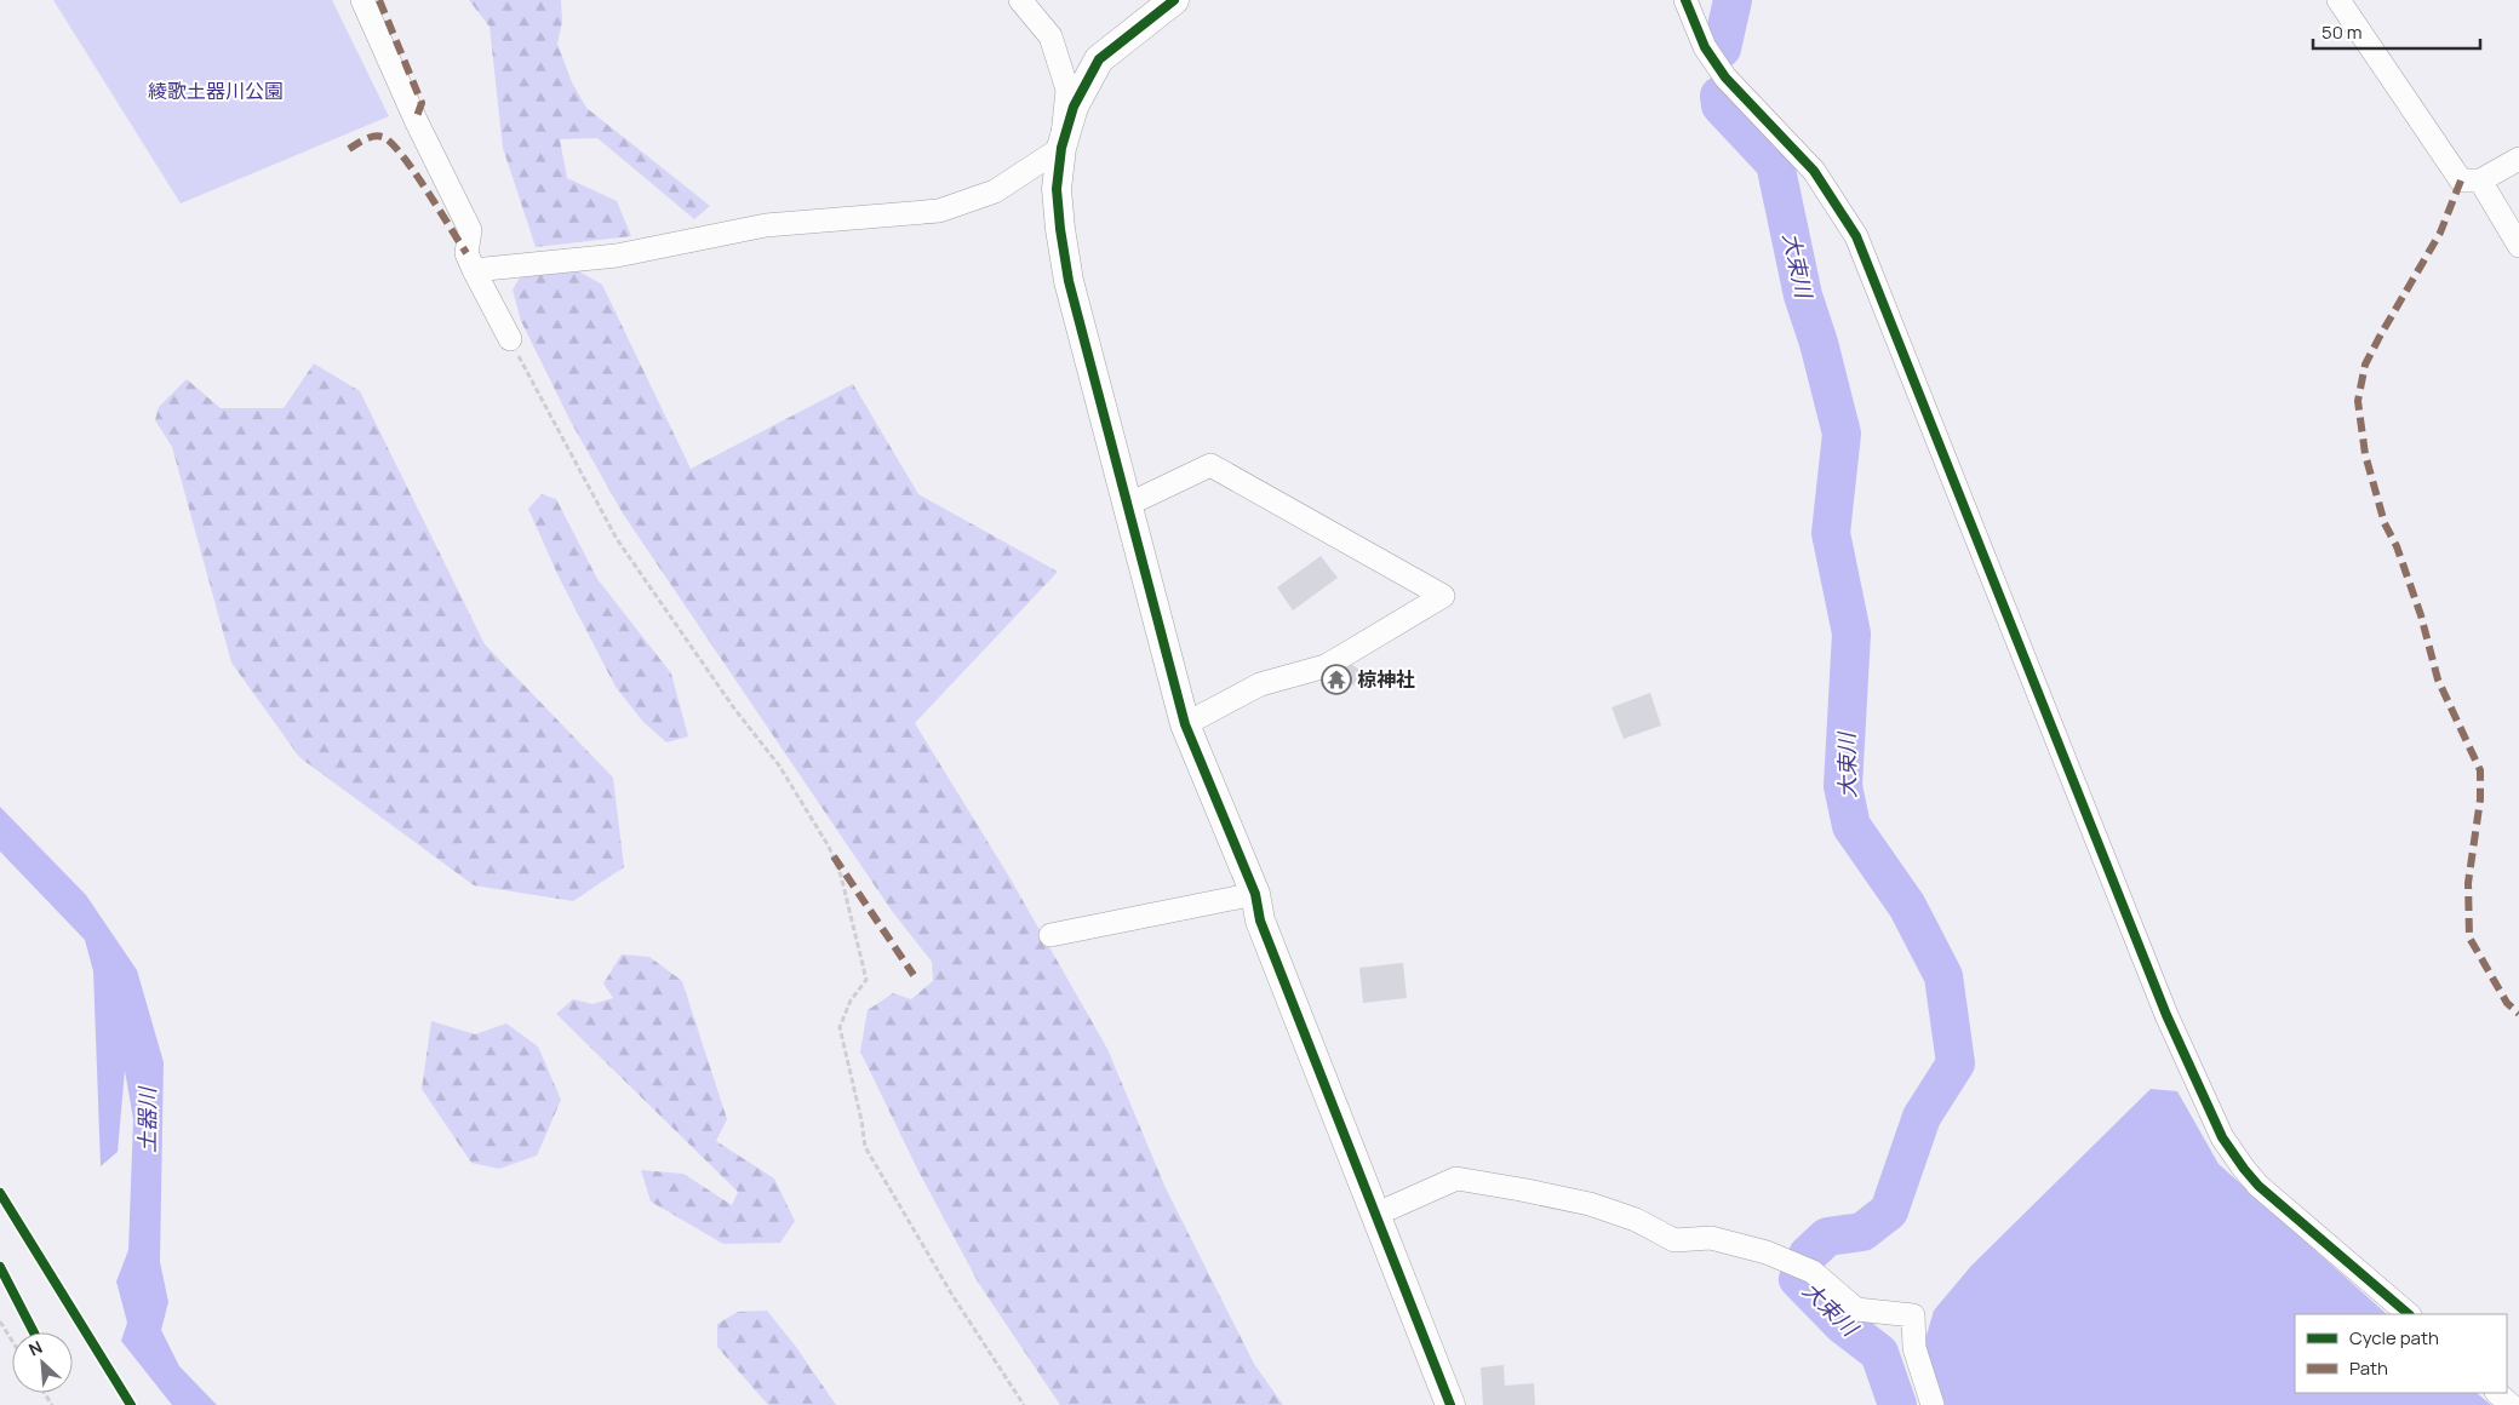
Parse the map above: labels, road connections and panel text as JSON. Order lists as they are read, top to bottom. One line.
{"water":["大束川","土器川"],"parks":["綾歌土器川公園"],"places":{"temple":["椋神社"]},"legend":["Cycle path","Path"],"scale_bar":"50 m","north":"top left"}
